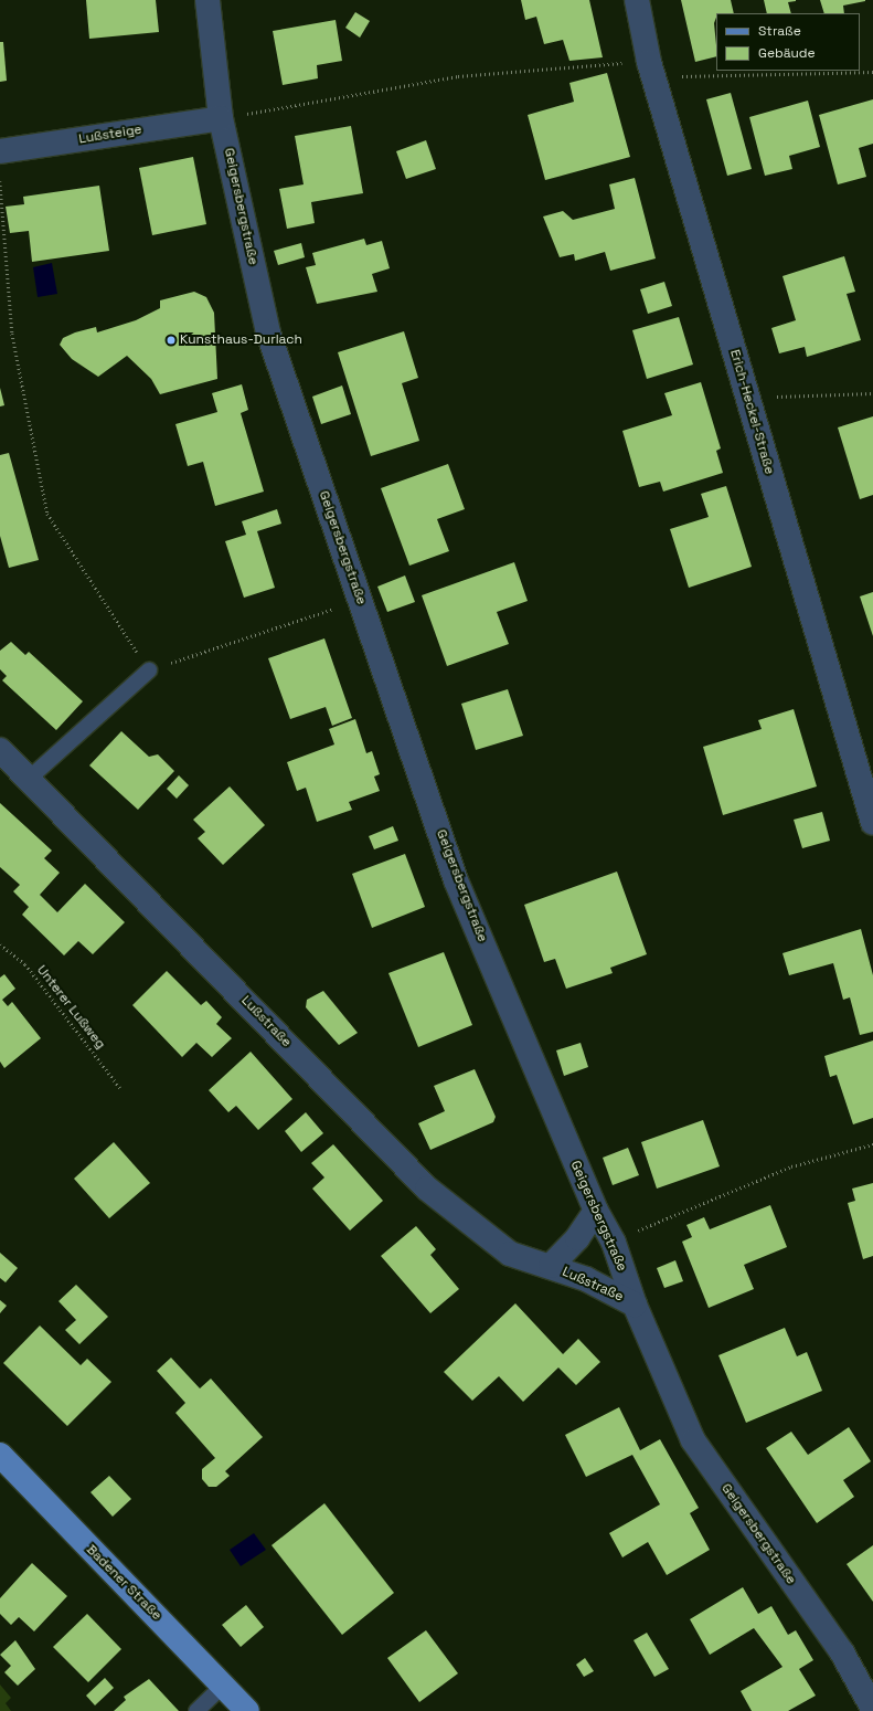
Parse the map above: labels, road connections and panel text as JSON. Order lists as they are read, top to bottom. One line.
{"streets":{"main road":["Badener Straße"],"street":["Lußsteige","Geigersbergstraße","Erich-Heckel-Straße","Lußstraße"],"path":["Unterer Lußweg"]},"crossings":[["Lußsteige","Geigersbergstraße"],["Geigersbergstraße","Lußstraße"]],"places":["Kunsthaus-Durlach"],"legend":["Straße","Gebäude"]}
